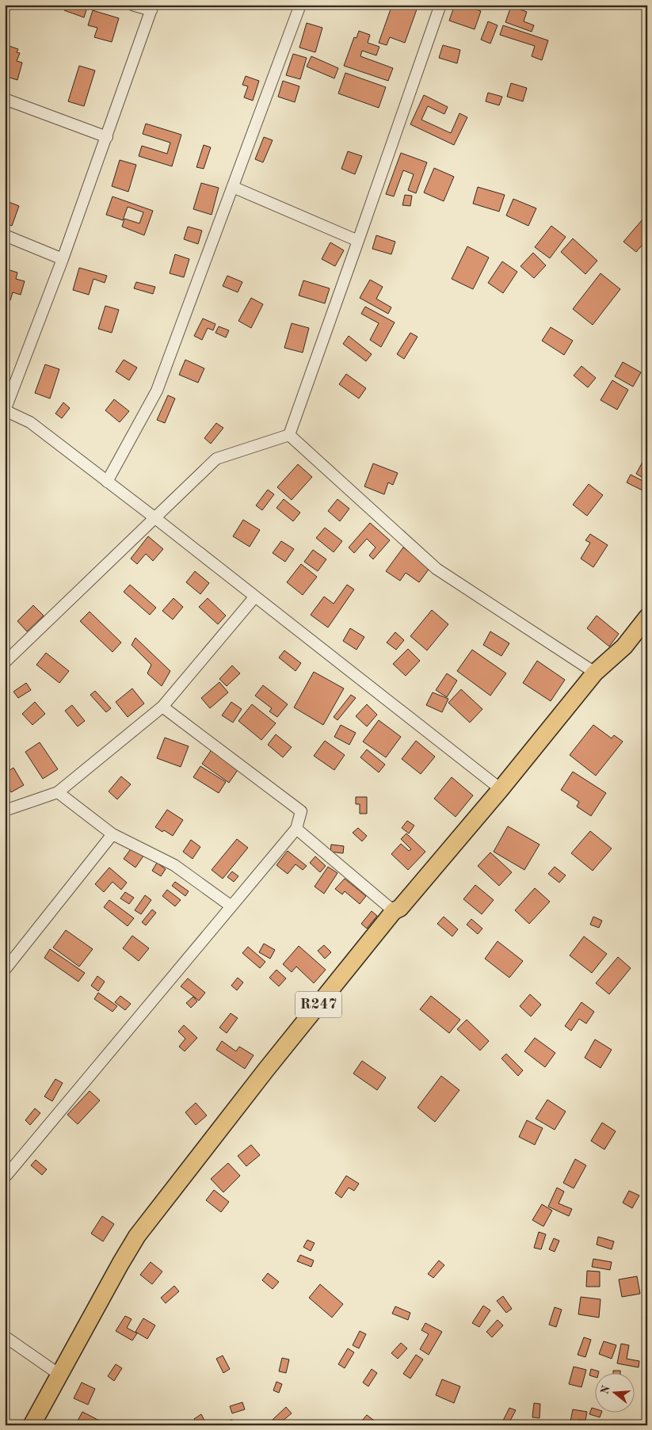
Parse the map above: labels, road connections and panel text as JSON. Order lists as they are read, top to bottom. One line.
{"streets":{"main road":["R247"]},"north":"left"}
